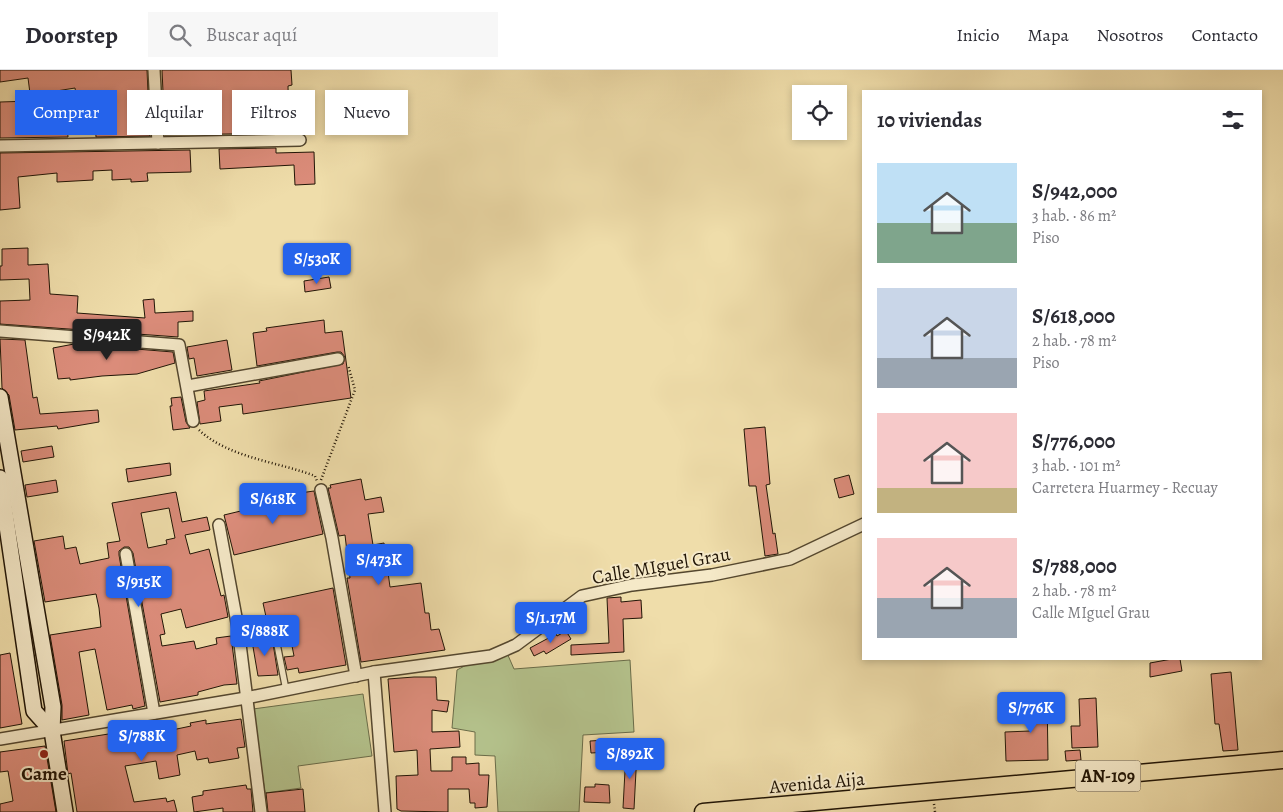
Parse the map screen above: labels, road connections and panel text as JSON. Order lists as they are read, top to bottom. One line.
{"streets":{"main road":["AN-109","Avenida Aija"],"street":["Calle MIguel Grau"]},"places":["Came"],"page":{"header":"Doorstep","search":"Buscar aquí","nav":["Inicio","Mapa","Nosotros","Contacto"],"chip":["Comprar","Alquilar","Filtros","Nuevo"],"heading":"10 viviendas","list":[{"name":"S/942,000","note":"3 hab. · 86 m² · Piso"},{"name":"S/618,000","note":"2 hab. · 78 m² · Piso"},{"name":"S/776,000","note":"3 hab. · 101 m² · Carretera Huarmey - Recuay"},{"name":"S/788,000","note":"2 hab. · 78 m² · Calle MIguel Grau"}],"price":["S/530K","S/942K","S/618K","S/473K","S/915K","S/1.17M","S/888K","S/776K","S/788K","S/892K"]}}
